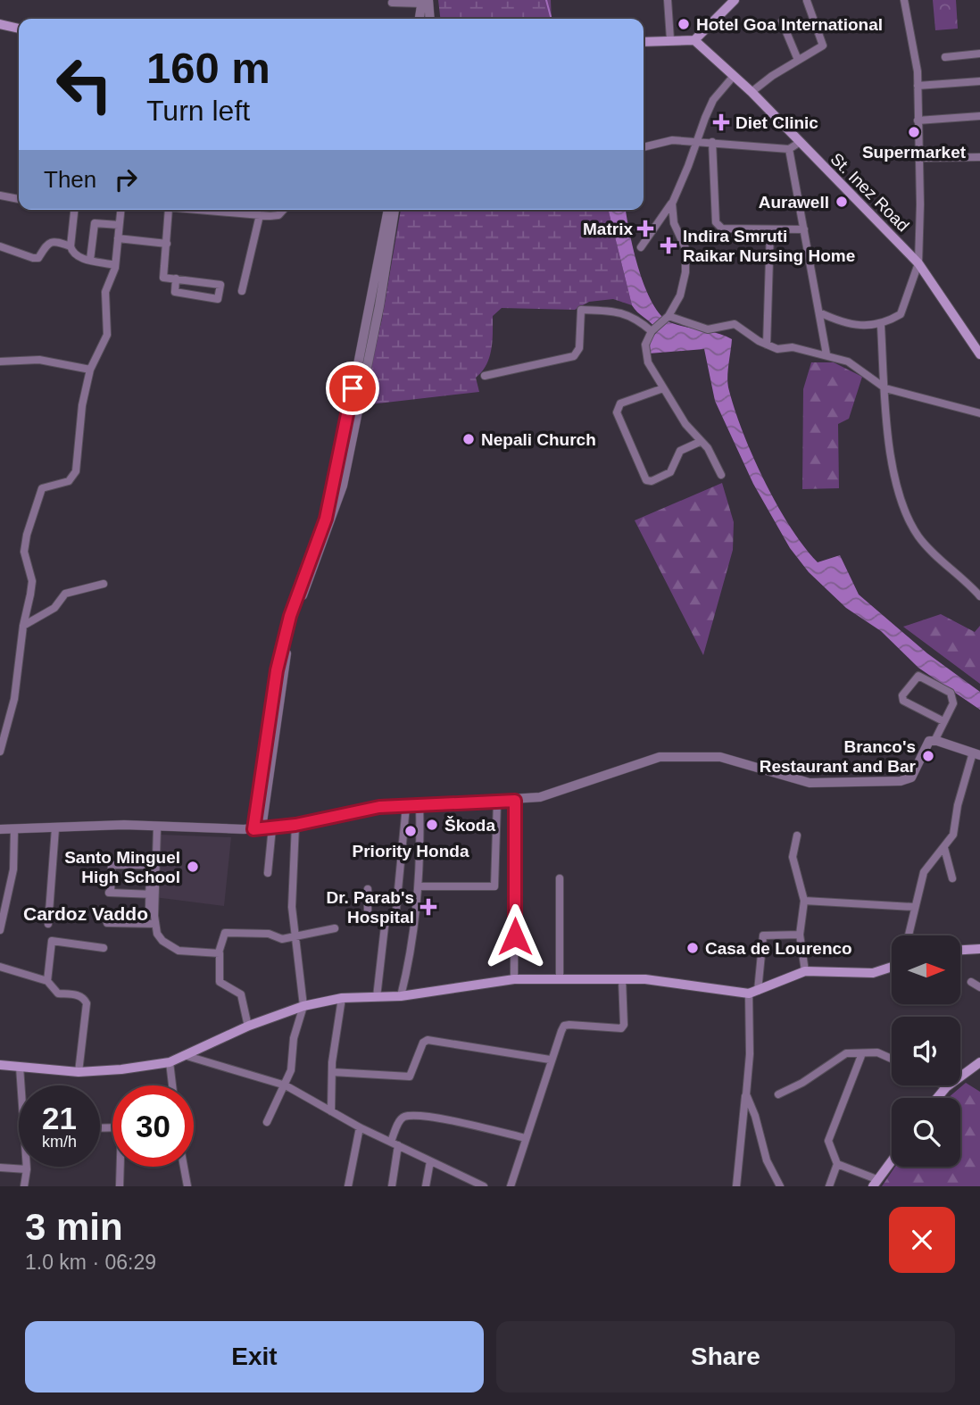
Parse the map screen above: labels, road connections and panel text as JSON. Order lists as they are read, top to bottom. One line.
{"streets":{"main road":["St. Inez Road"]},"districts":["Cardoz Vaddo"],"places":{"other":["Hotel Goa International","Supermarket","Aurawell","Nepali Church","Branco's Restaurant and Bar","Škoda","Priority Honda","Santo Minguel High School","Casa de Lourenco"],"health":["Diet Clinic","Matrix","Indira Smruti Raikar Nursing Home","Dr. Parab's Hospital"]},"north":"right","page":{"turn":["160 m","Turn left"],"then":"Then","speed":"21 km/h","limit":"30","heading":["3 min","1.0 km · 06:29"],"buttons":["Exit","Share"]}}
